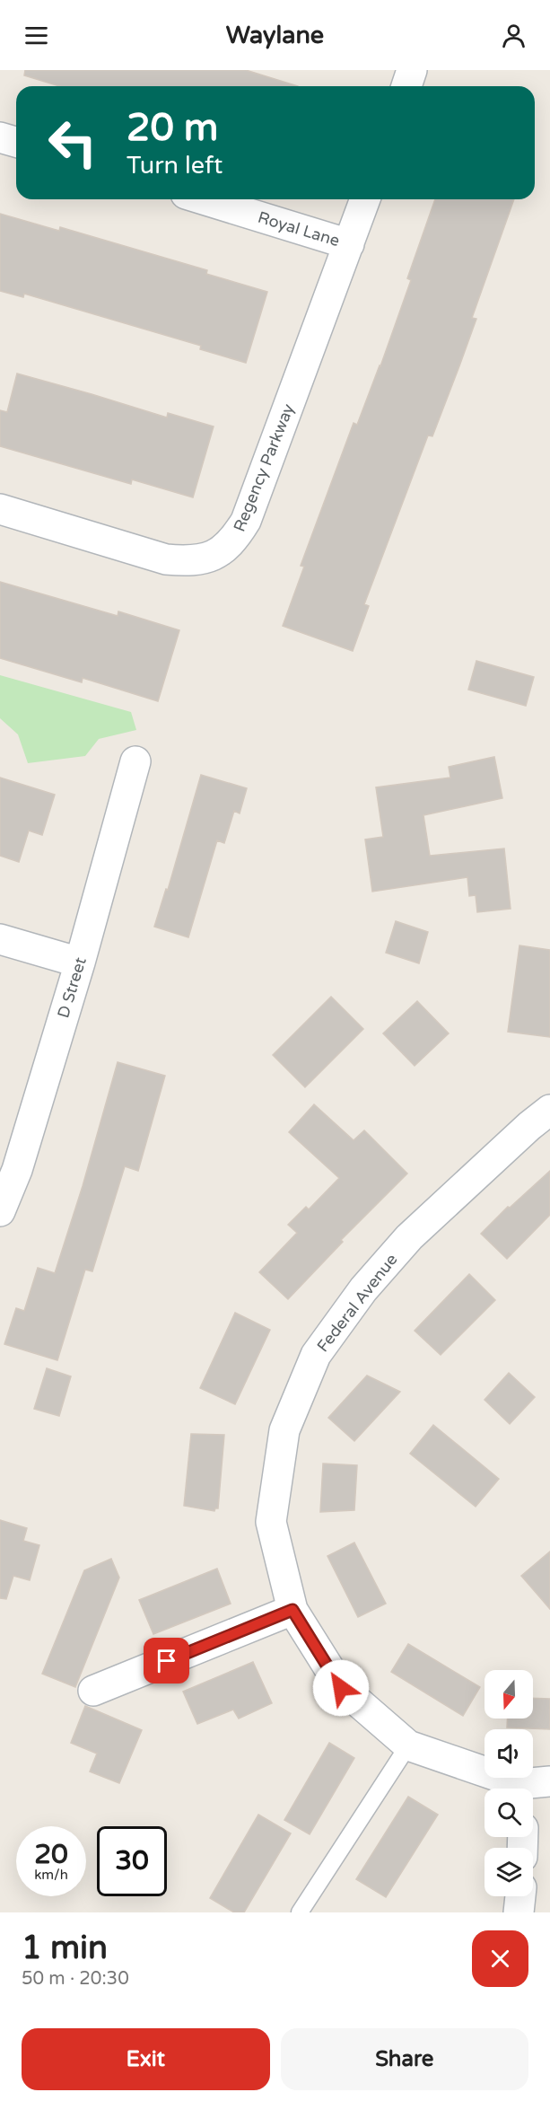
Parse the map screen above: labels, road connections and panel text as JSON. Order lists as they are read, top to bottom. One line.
{"streets":{"street":["Royal Lane","Regency Parkway","D Street","Federal Avenue"]},"crossings":[["Royal Lane","Regency Parkway"]],"north":"bottom","page":{"header":"Waylane","turn":["20 m","Turn left"],"speed":"20 km/h","limit":"30","heading":["1 min","50 m · 20:30"],"buttons":["Exit","Share"]}}
